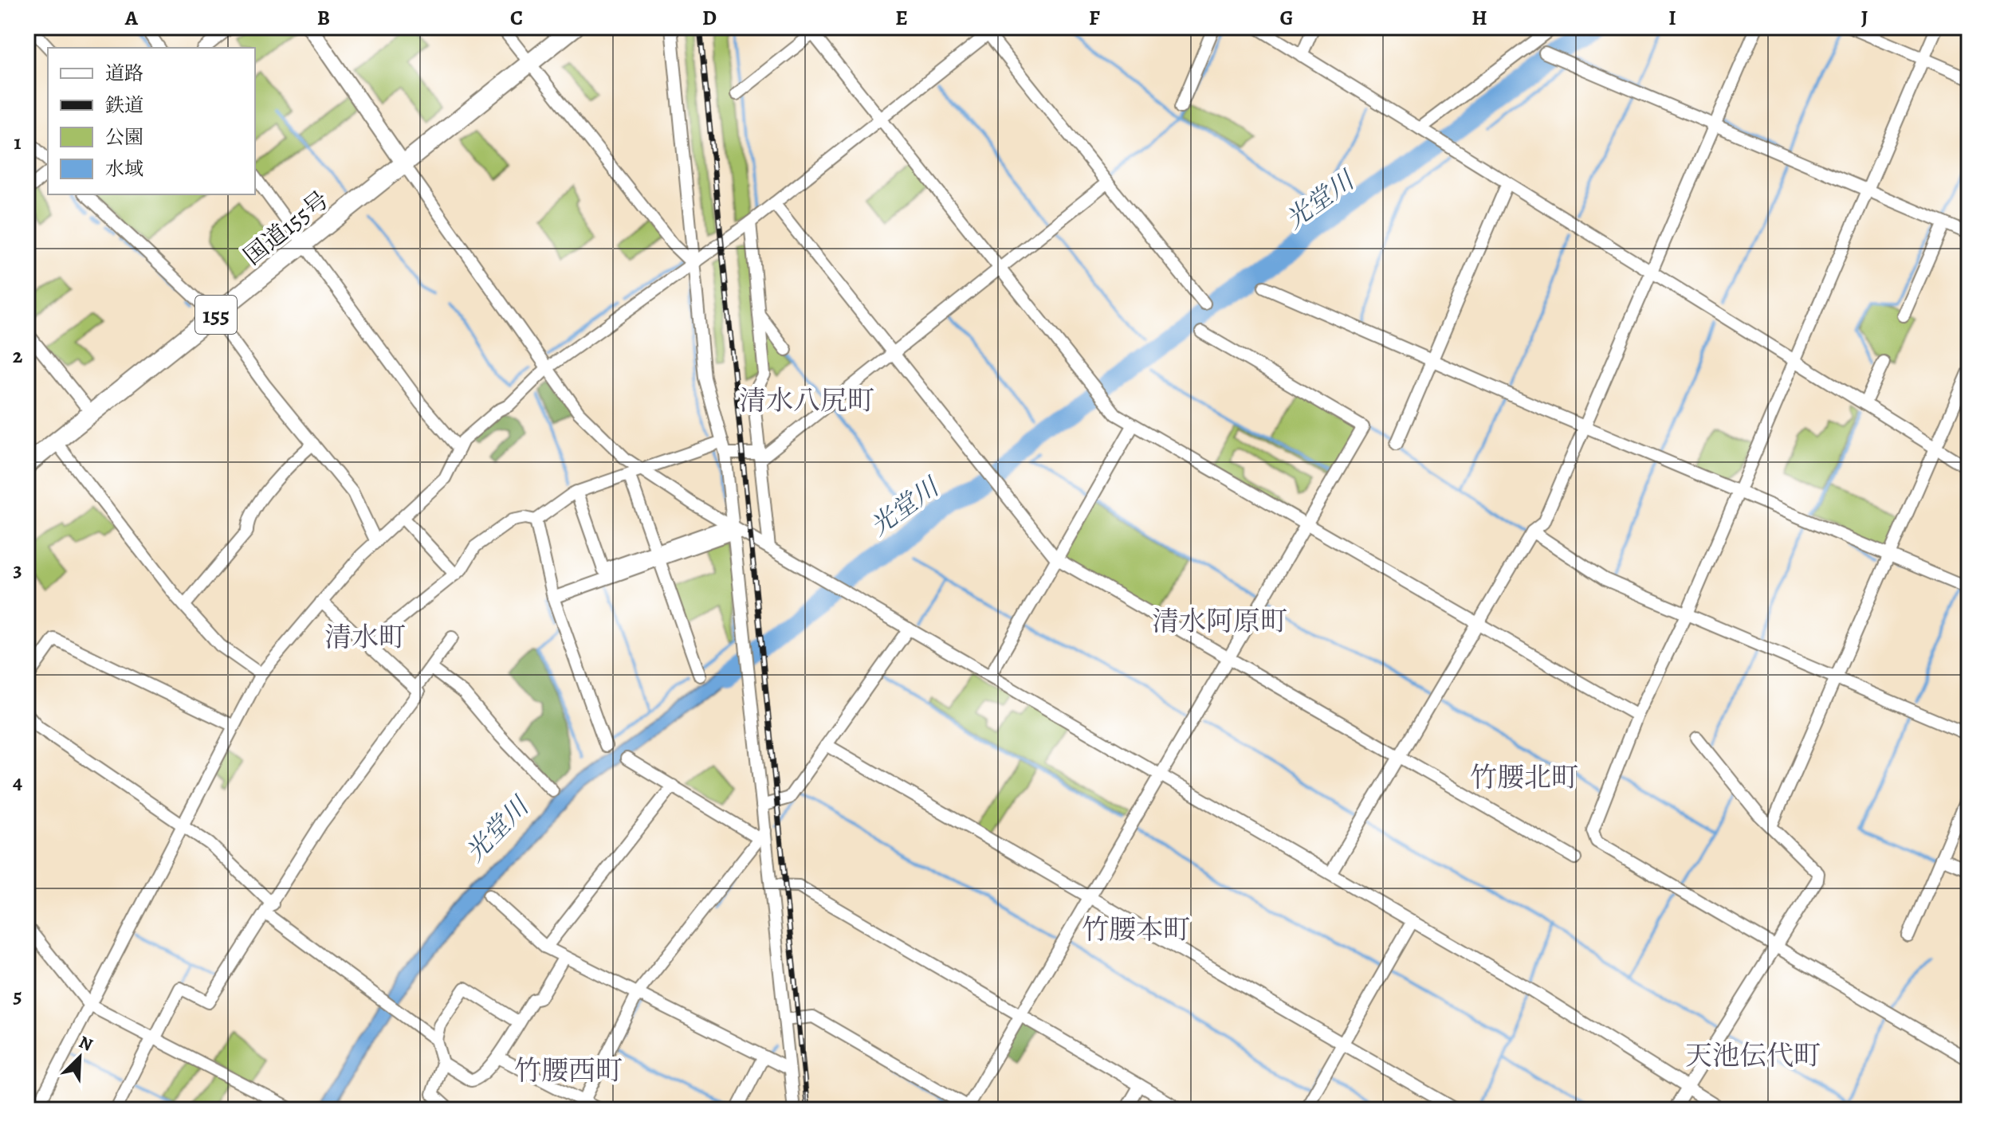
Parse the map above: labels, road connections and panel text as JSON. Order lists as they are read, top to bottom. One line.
{"streets":{"highway":["国道155号","155"]},"districts":["清水八尻町","清水阿原町","清水町","竹腰北町","竹腰本町","天池伝代町","竹腰西町"],"water":["光堂川"],"legend":["道路","鉄道","公園","水域"],"north":"top right","grid":{"columns":["A","B","C","D","E","F","G","H","I","J"],"rows":["1","2","3","4","5"]}}
